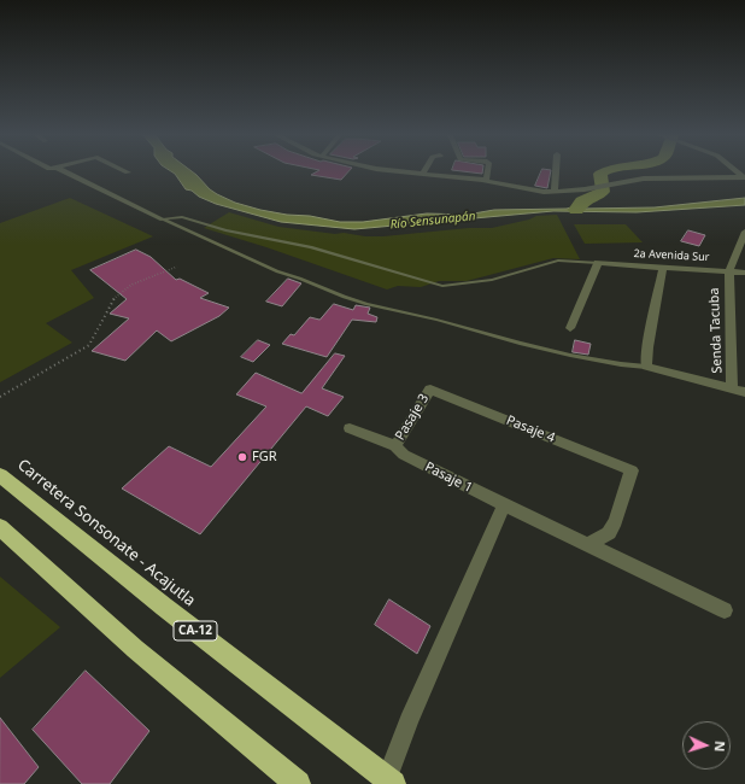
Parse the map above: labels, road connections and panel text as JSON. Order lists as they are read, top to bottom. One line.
{"streets":{"highway":["Carretera Sonsonate - Acajutla","CA-12"],"street":["2a Avenida Sur","Senda Tacuba","Pasaje 3","Pasaje 4","Pasaje 1"]},"crossings":[["2a Avenida Sur","Senda Tacuba"],["Pasaje 3","Pasaje 4"],["Pasaje 3","Pasaje 1"],["Pasaje 4","Pasaje 1"]],"water":["Río Sensunapán"],"places":["FGR"],"north":"right"}
